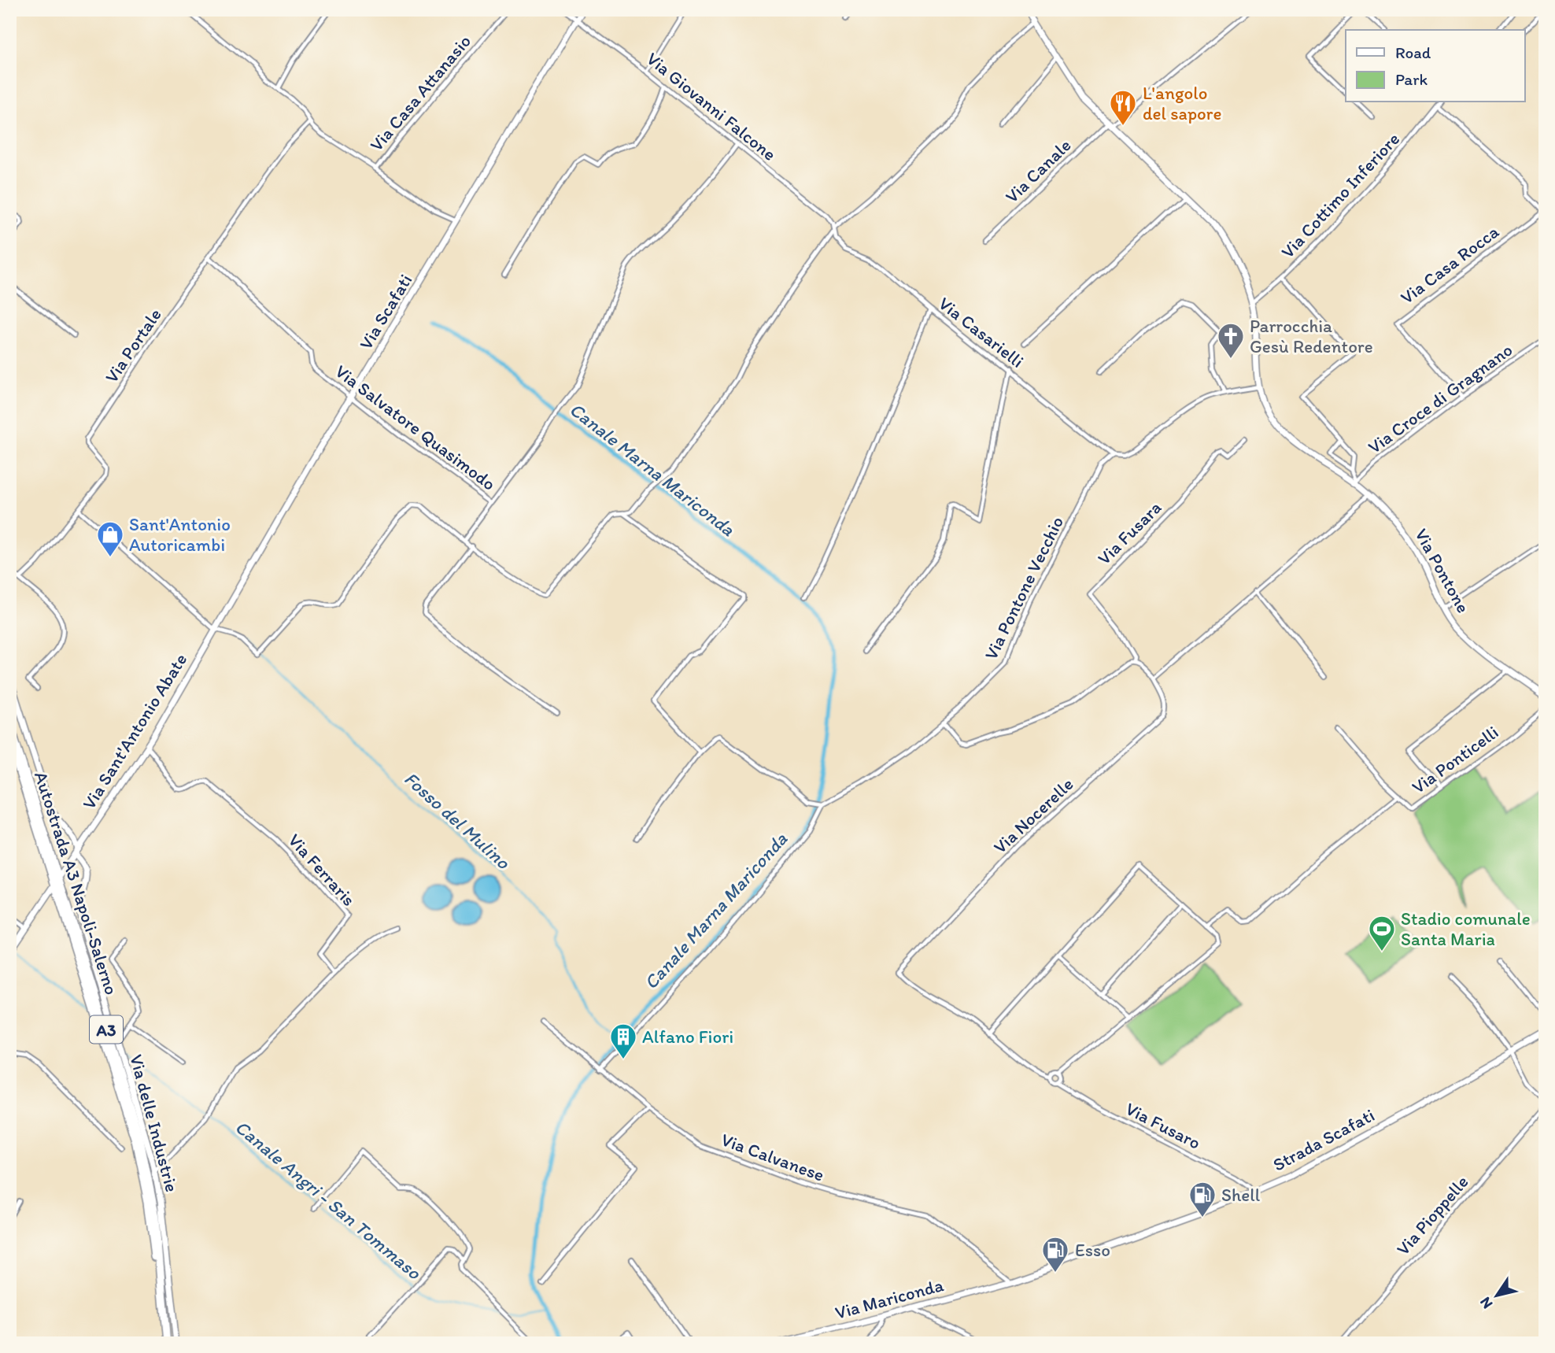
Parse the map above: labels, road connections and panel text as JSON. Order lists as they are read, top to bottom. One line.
{"streets":{"highway":["Autostrada A3 Napoli-Salerno","A3"],"street":["Via Casa Attanasio","Via Giovanni Falcone","Via Canale","Via Cottimo Inferiore","Via Casa Rocca","Via Scafati","Via Casarielli","Via Portale","Via Croce di Gragnano","Via Salvatore Quasimodo","Via Fusara","Via Pontone","Via Pontone Vecchio","Via Sant'Antonio Abate","Via Ponticelli","Via Nocerelle","Via Ferraris","Via delle Industrie","Via Fusaro","Strada Scafati","Via Calvanese","Via Pioppelle","Via Mariconda"]},"crossings":[["Via Giovanni Falcone","Via Scafati"],["Via Giovanni Falcone","Via Casarielli"],["Via Canale","Via Pontone"],["Via Cottimo Inferiore","Via Pontone"],["Via Casa Rocca","Via Croce di Gragnano"],["Via Scafati","Via Salvatore Quasimodo"],["Via Scafati","Via Sant'Antonio Abate"],["Via Casarielli","Via Pontone Vecchio"],["Via Portale","Via Salvatore Quasimodo"],["Via Croce di Gragnano","Via Pontone"],["Via Fusara","Via Nocerelle"],["Via Sant'Antonio Abate","Via Ferraris"],["Via Sant'Antonio Abate","Via delle Industrie"],["Via Nocerelle","Via Fusaro"],["Via Fusaro","Strada Scafati"],["Strada Scafati","Via Calvanese"],["Strada Scafati","Via Mariconda"],["Via Calvanese","Via Mariconda"]],"water":["Canale Marna Mariconda","Fosso del Mulino","Canale Angri - San Tommaso"],"places":{"restaurant":["L'angolo del sapore"],"church":["Parrocchia Gesù Redentore"],"shop":["Sant'Antonio Autoricambi"],"sports":["Stadio comunale Santa Maria"],"building":["Alfano Fiori"],"fuel station":["Shell","Esso"]},"legend":["Road","Park"],"north":"bottom left"}
